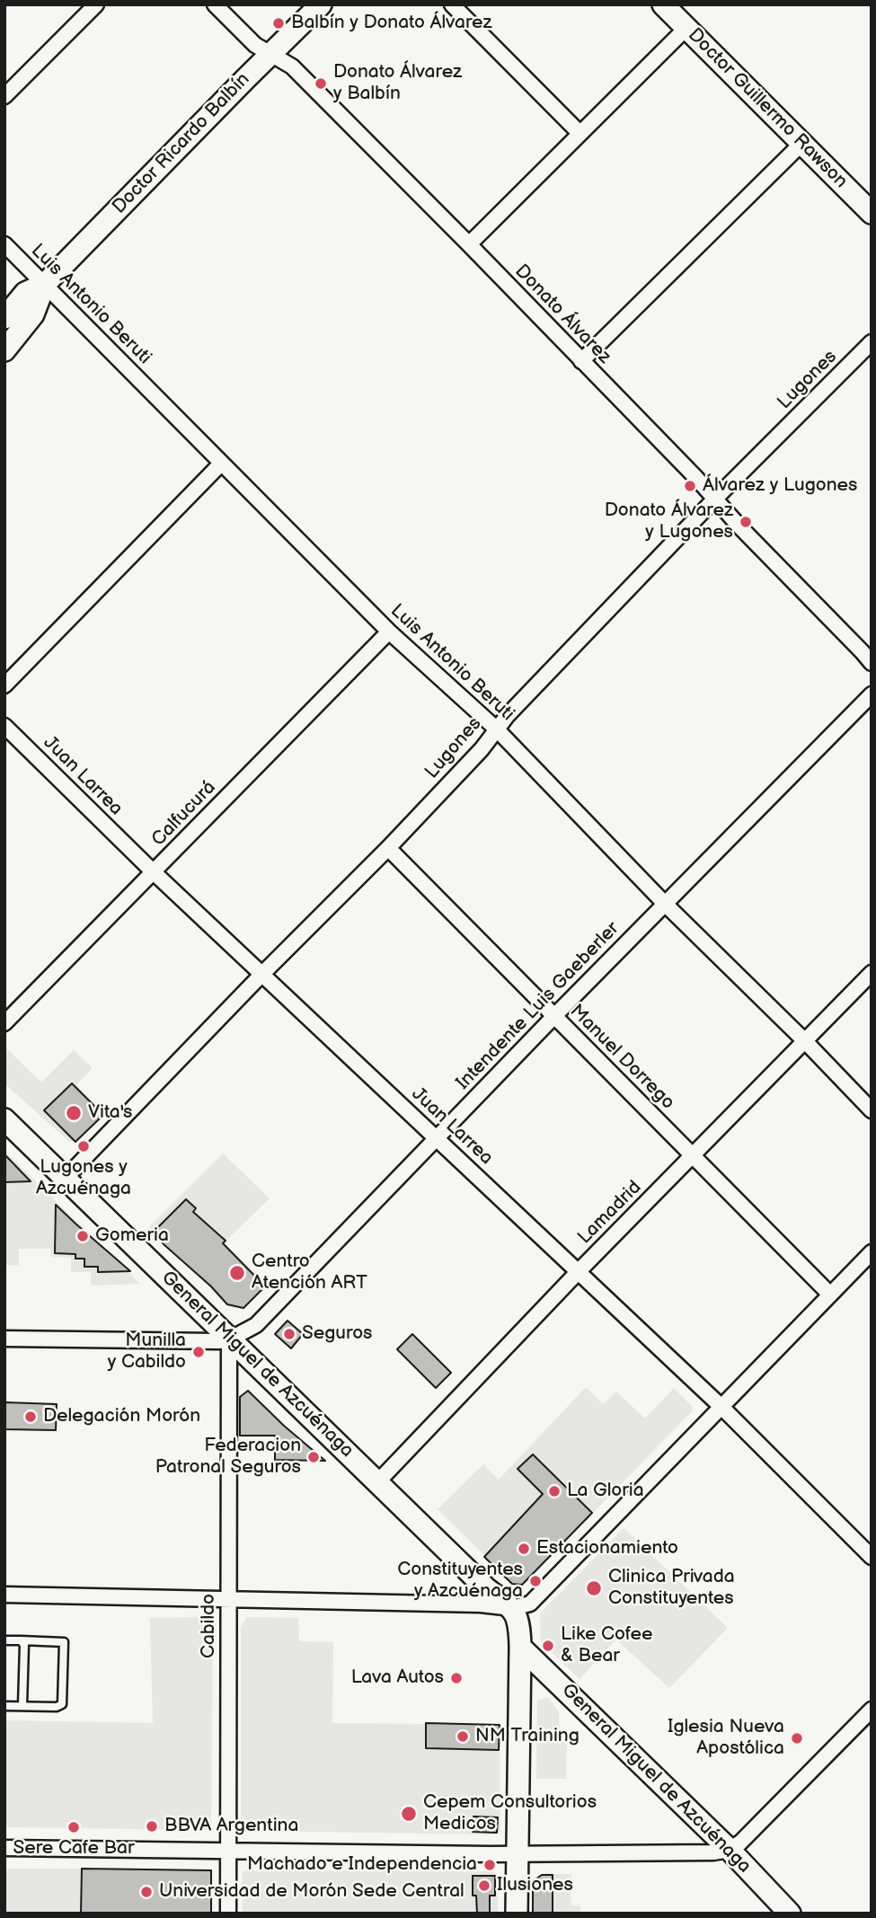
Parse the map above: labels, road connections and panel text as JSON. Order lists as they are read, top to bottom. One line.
{"streets":{"street":["Doctor Guillermo Rawson","Doctor Ricardo Balbín","Luis Antonio Beruti","Donato Álvarez","Lugones","Juan Larrea","Calfucurá","Intendente Luis Gaeberler","Manuel Dorrego","Lamadrid","General Miguel de Azcuénaga","Cabildo"]},"crossings":[["Doctor Ricardo Balbín","Luis Antonio Beruti"],["Doctor Ricardo Balbín","Donato Álvarez"],["Luis Antonio Beruti","Lugones"],["Luis Antonio Beruti","Calfucurá"],["Luis Antonio Beruti","Intendente Luis Gaeberler"],["Luis Antonio Beruti","Lamadrid"],["Donato Álvarez","Lugones"],["Lugones","Juan Larrea"],["Lugones","Manuel Dorrego"],["Lugones","General Miguel de Azcuénaga"],["Juan Larrea","Calfucurá"],["Juan Larrea","Intendente Luis Gaeberler"],["Juan Larrea","Lamadrid"],["Intendente Luis Gaeberler","Manuel Dorrego"],["Intendente Luis Gaeberler","General Miguel de Azcuénaga"],["Intendente Luis Gaeberler","Cabildo"],["Manuel Dorrego","Lamadrid"],["Lamadrid","General Miguel de Azcuénaga"],["General Miguel de Azcuénaga","Cabildo"]],"places":["Balbín y Donato Álvarez","Donato Álvarez y Balbín","Álvarez y Lugones","Donato Álvarez y Lugones","Vita's","Lugones y Azcuénaga","Gomeria","Centro Atención ART","Seguros","Munilla y Cabildo","Delegación Morón","Federacion Patronal Seguros","La Gloria","Estacionamiento","Constituyentes y Azcuénaga","Clinica Privada Constituyentes","Like Cofee & Bear","Lava Autos","NM Training","Iglesia Nueva Apostólica","Cepem Consultorios Medicos","BBVA Argentina","Sere Cafe Bar","Machado e Independencia","Ilusiones","Universidad de Morón Sede Central"]}
